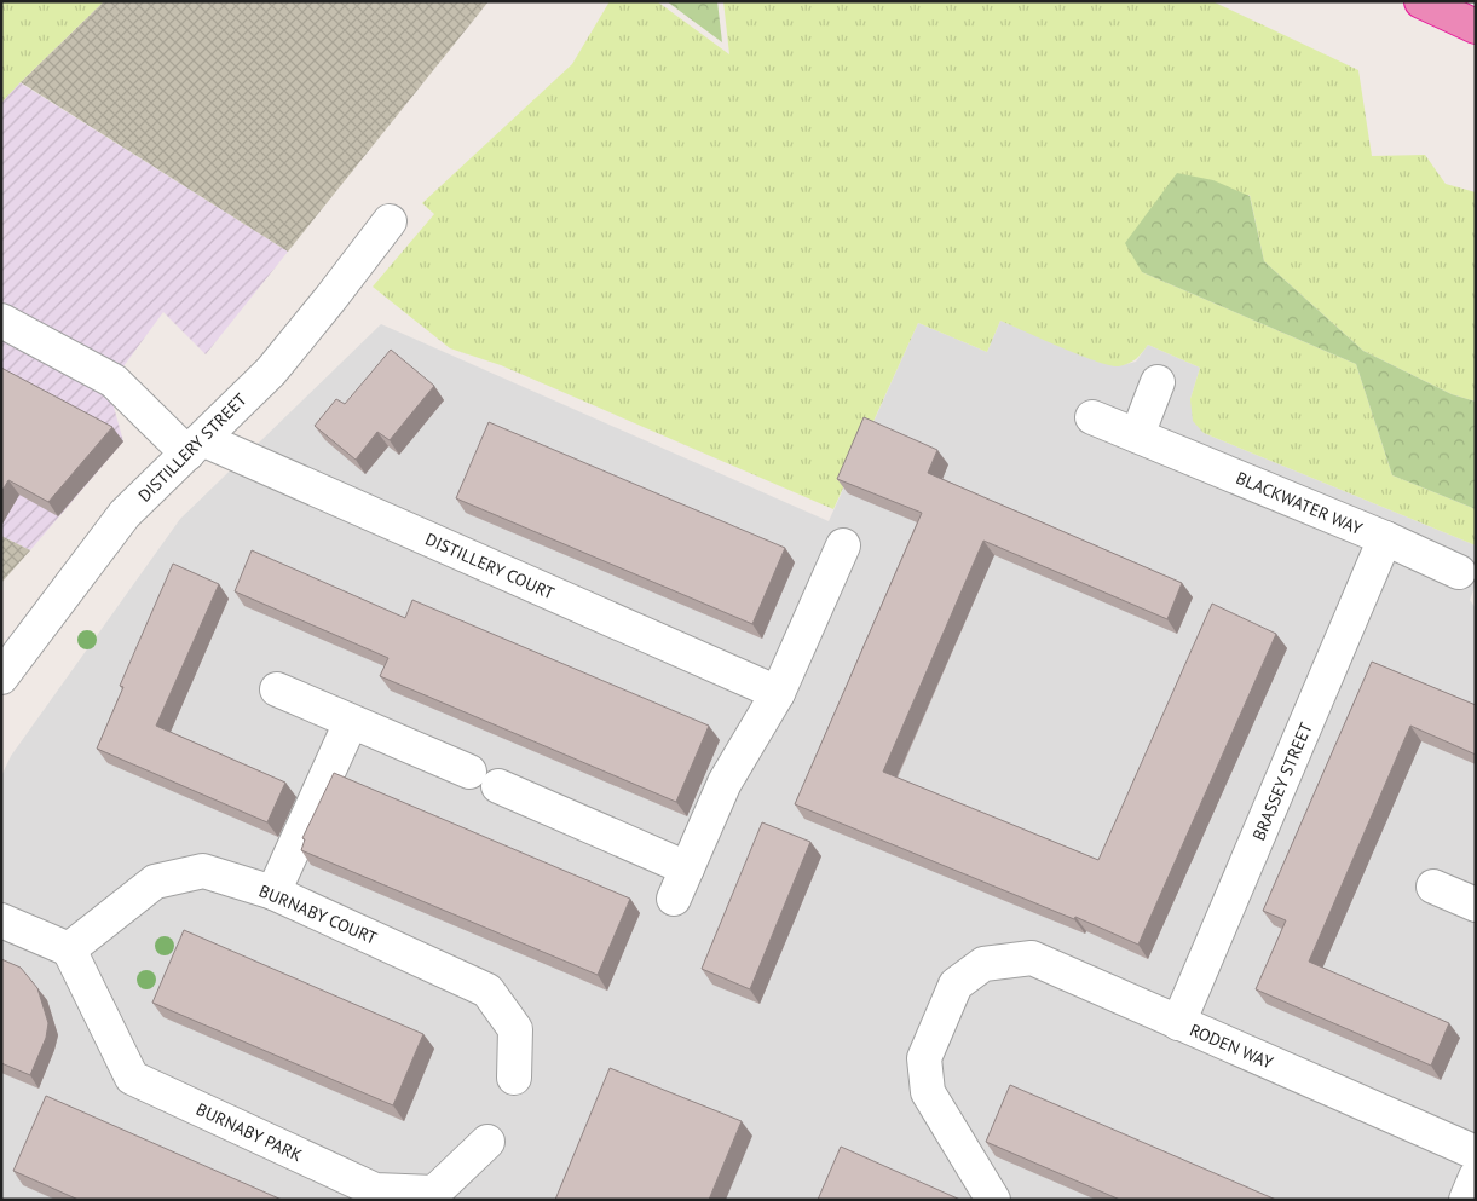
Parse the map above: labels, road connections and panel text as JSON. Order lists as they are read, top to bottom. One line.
{"streets":{"street":["DISTILLERY STREET","BLACKWATER WAY","DISTILLERY COURT","BRASSEY STREET","BURNABY COURT","RODEN WAY","BURNABY PARK"]},"crossings":[["DISTILLERY STREET","DISTILLERY COURT"],["BLACKWATER WAY","BRASSEY STREET"],["BRASSEY STREET","RODEN WAY"],["BURNABY COURT","BURNABY PARK"]]}
